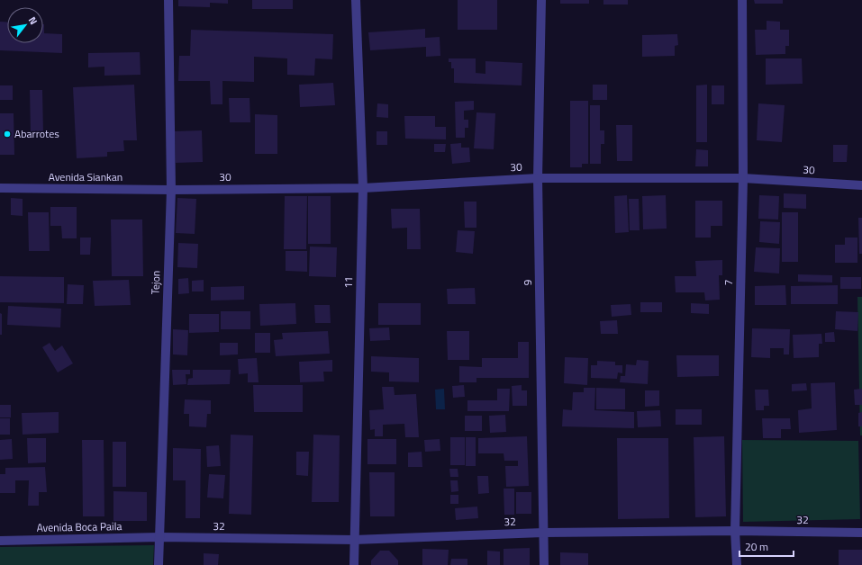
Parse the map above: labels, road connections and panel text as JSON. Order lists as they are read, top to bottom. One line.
{"streets":{"street":["30","Avenida Siankan","Tejon","11","9","7","32","Avenida Boca Paila"]},"crossings":[["30","Avenida Siankan"],["30","Tejon"],["30","11"],["30","9"],["30","7"],["Avenida Siankan","Tejon"],["Tejon","32"],["Tejon","Avenida Boca Paila"],["11","32"],["9","32"],["7","32"],["32","Avenida Boca Paila"]],"places":["Abarrotes"],"scale_bar":"20 m","north":"top right"}
